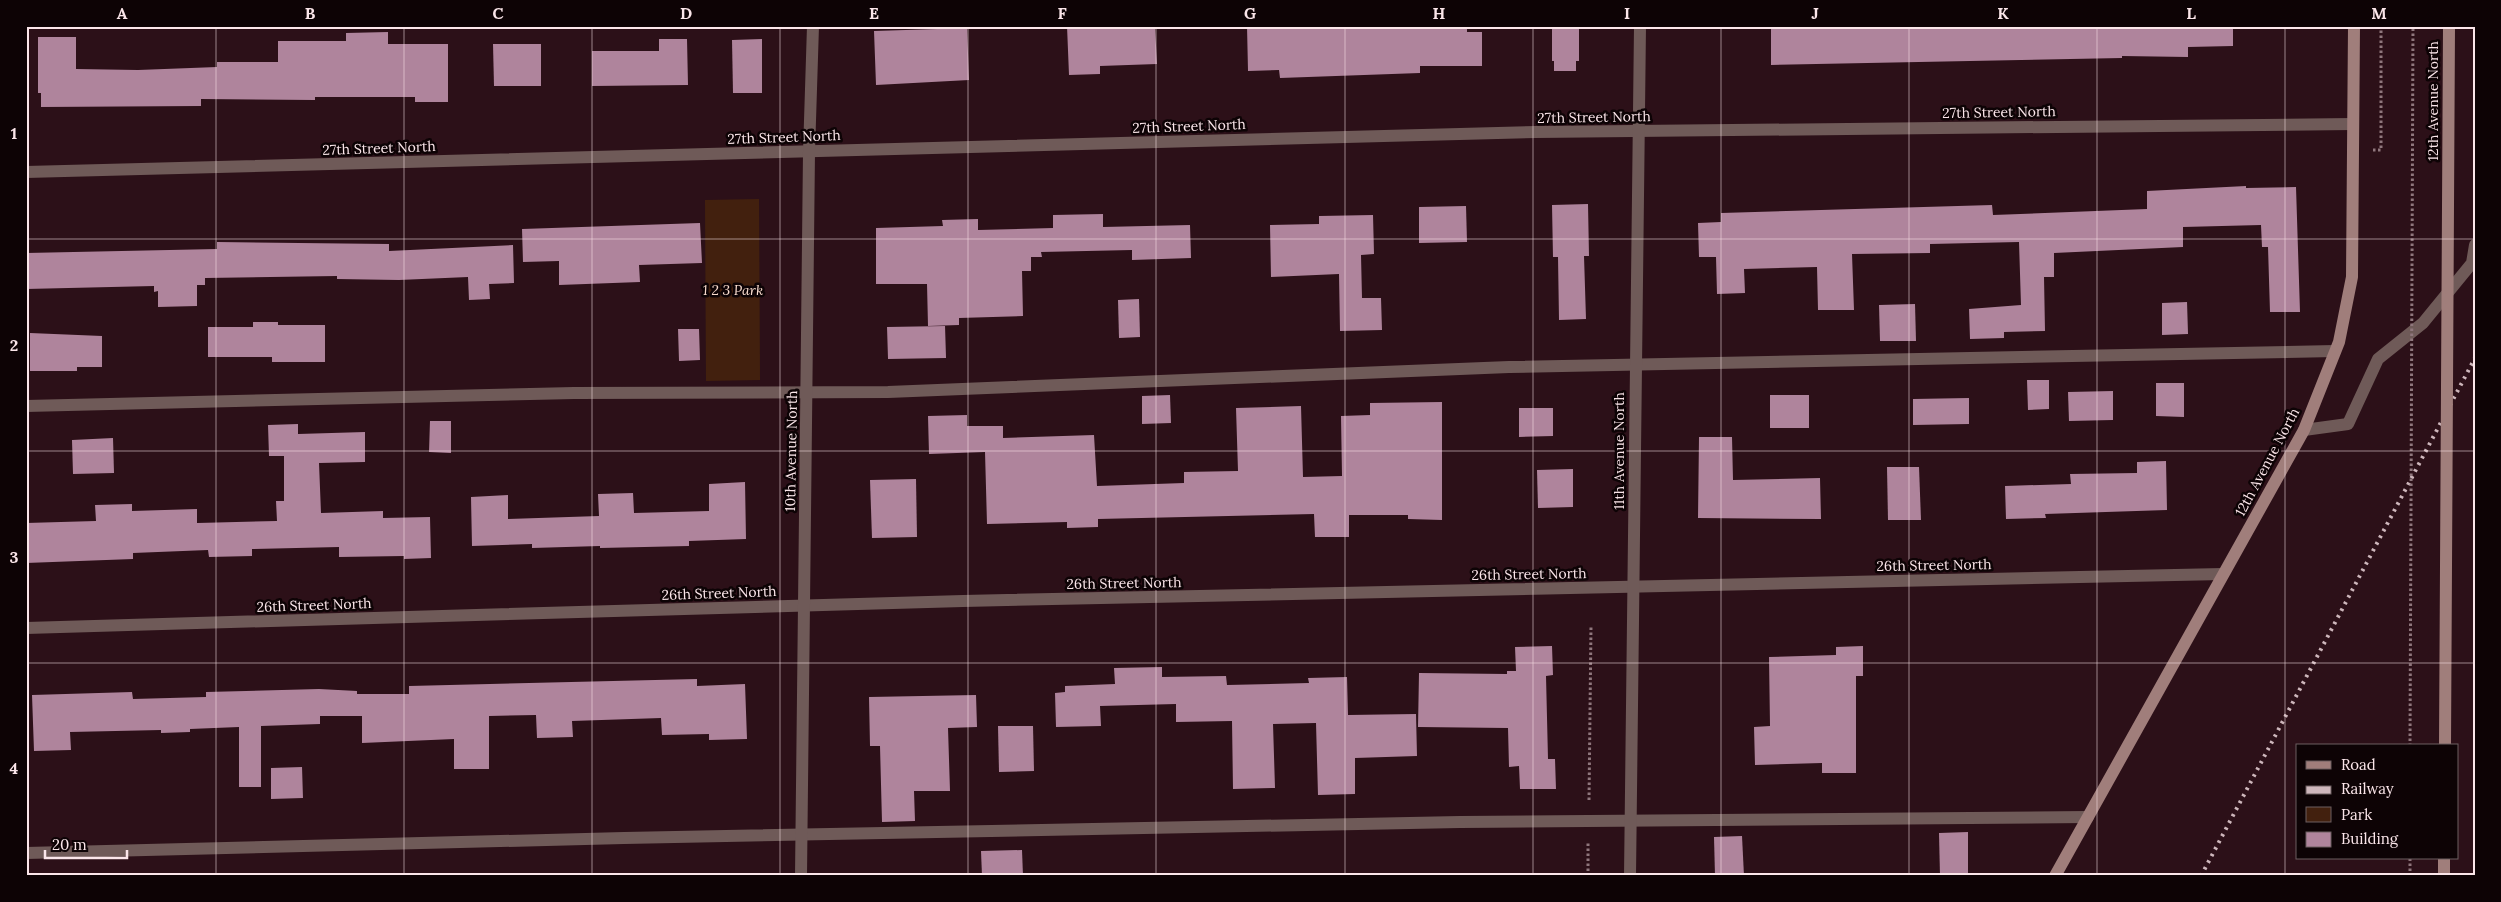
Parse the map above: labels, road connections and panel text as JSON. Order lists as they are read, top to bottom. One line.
{"streets":{"street":["12th Avenue North","27th Street North","10th Avenue North","11th Avenue North","26th Street North"]},"crossings":[["12th Avenue North","27th Street North"],["12th Avenue North","26th Street North"],["27th Street North","10th Avenue North"],["27th Street North","11th Avenue North"],["10th Avenue North","26th Street North"],["11th Avenue North","26th Street North"]],"parks":["1 2 3 Park"],"legend":["Road","Railway","Park","Building"],"scale_bar":"20 m","grid":{"columns":["A","B","C","D","E","F","G","H","I","J","K","L","M"],"rows":["1","2","3","4"]}}
